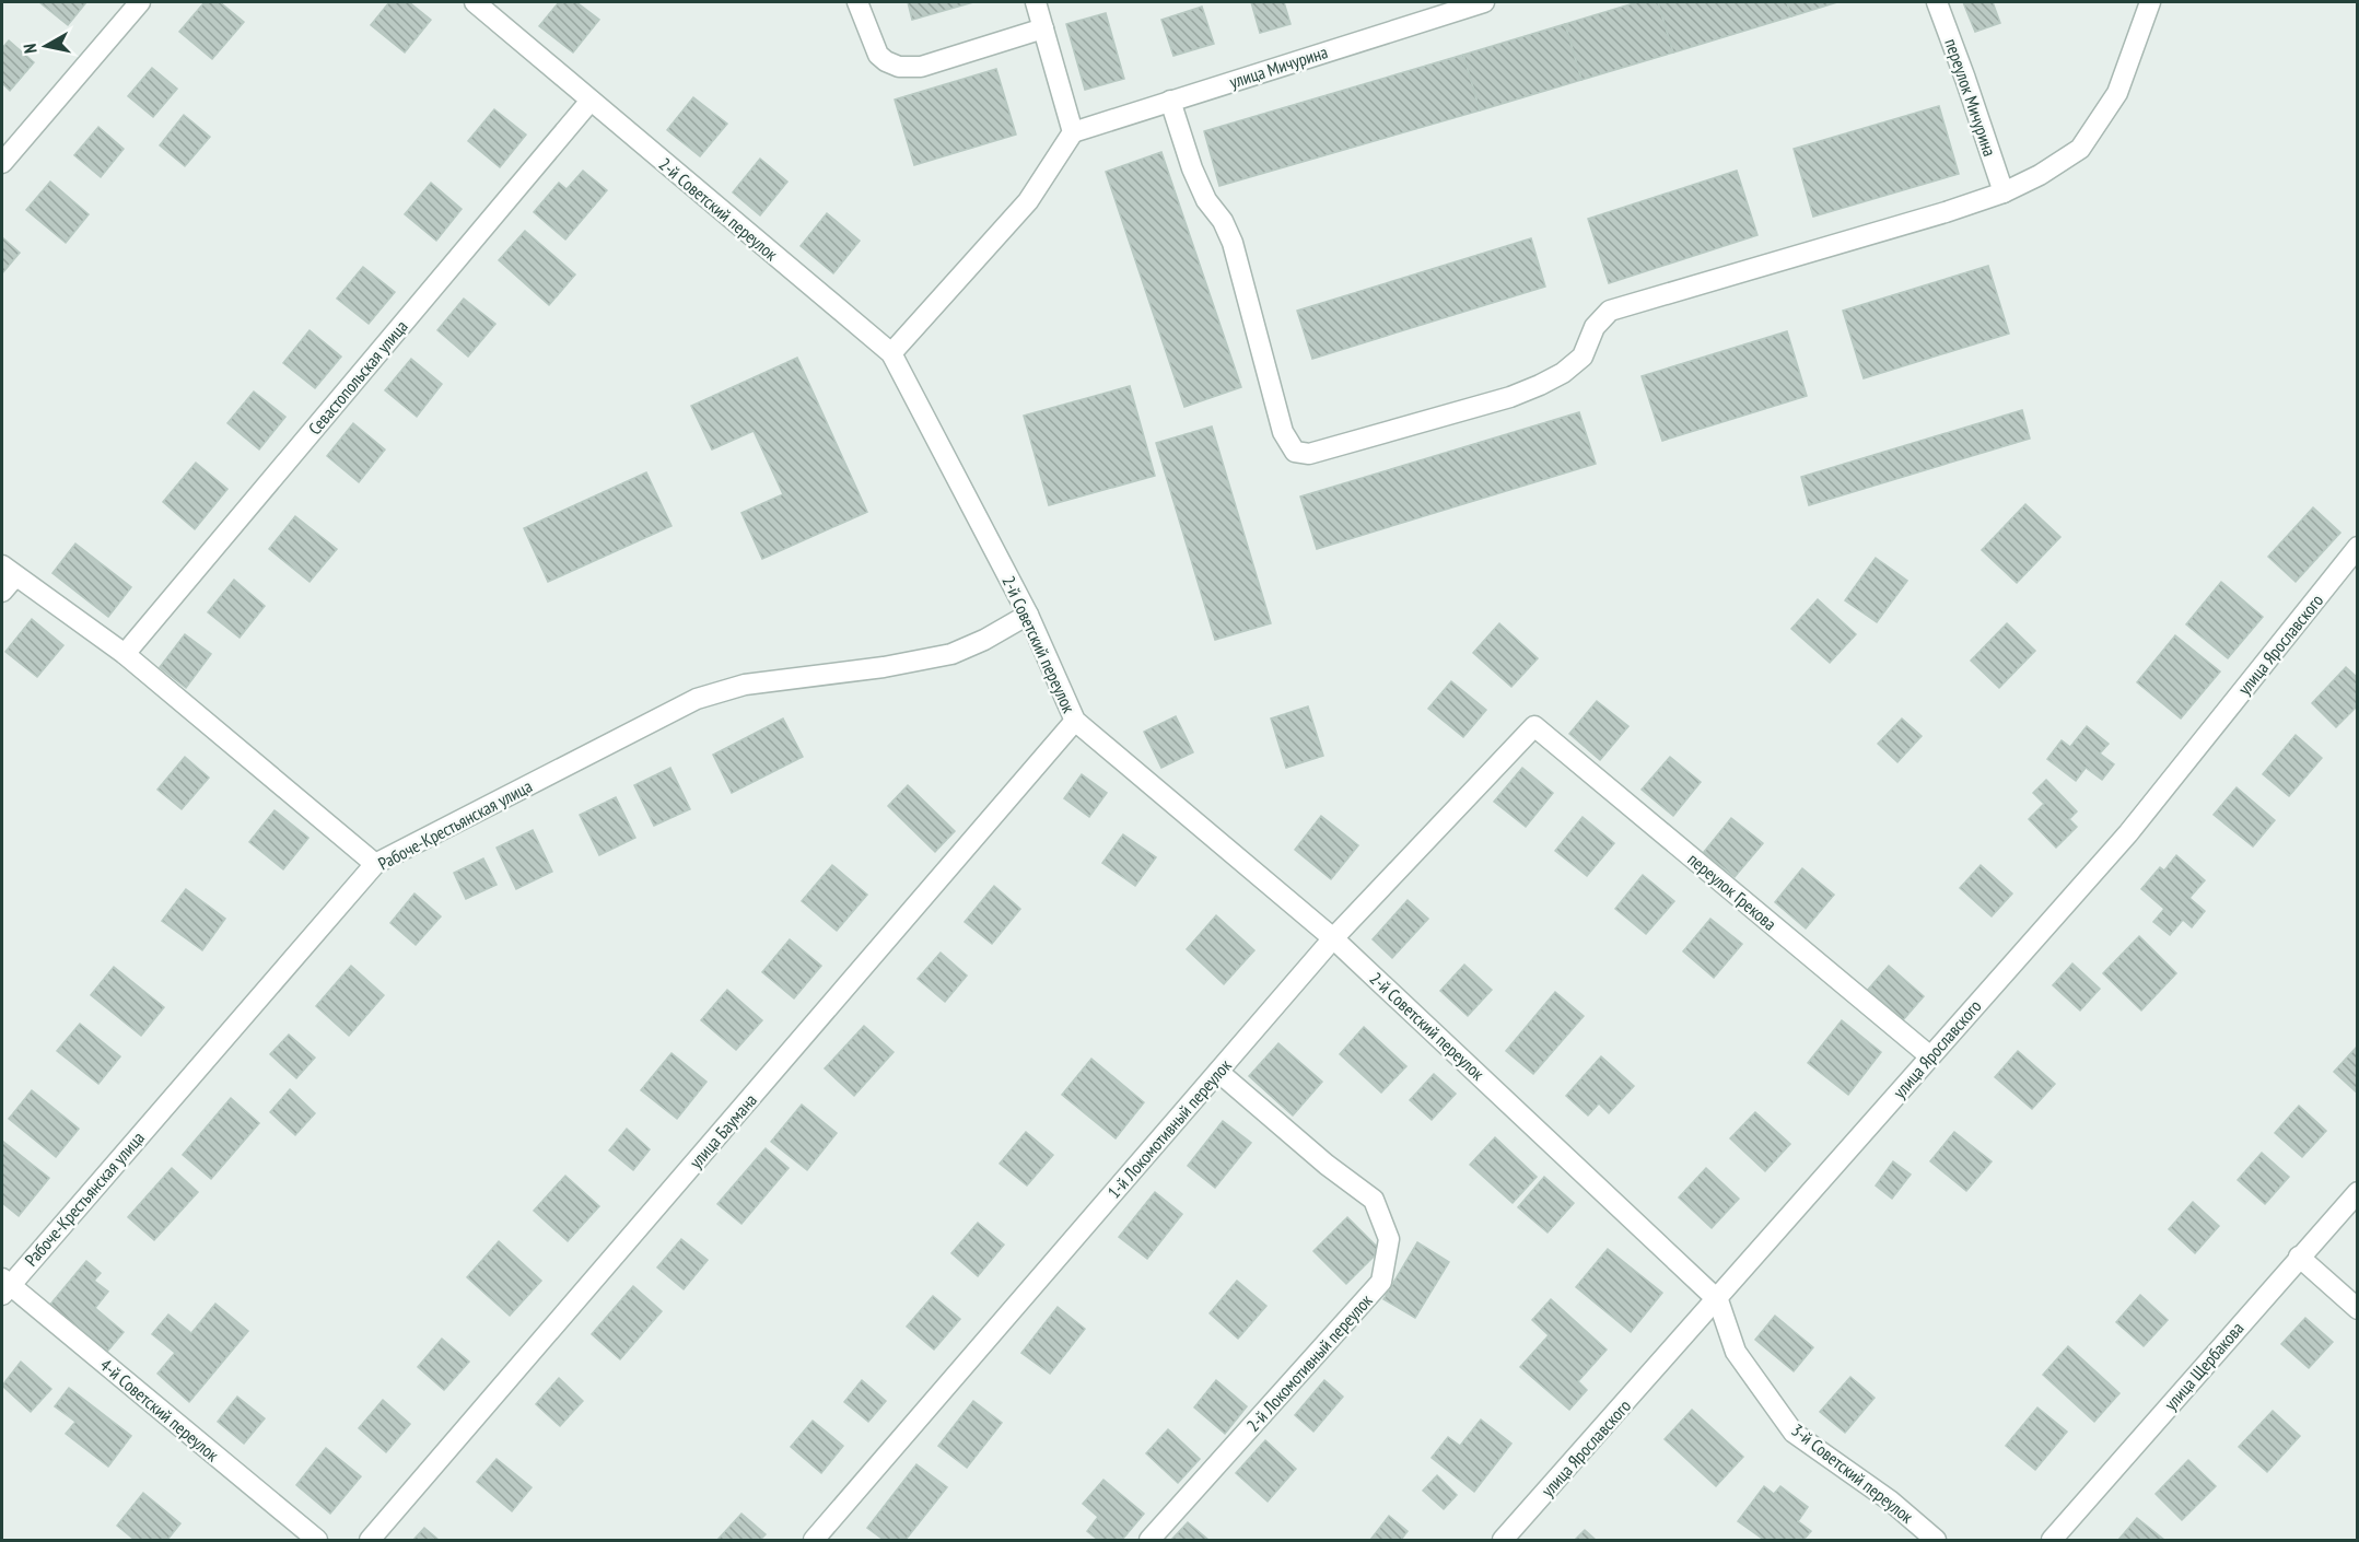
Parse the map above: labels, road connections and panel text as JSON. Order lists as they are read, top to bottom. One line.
{"streets":{"street":["улица Мичурина","переулок Мичурина","2-й Советский переулок","Севастопольская улица","улица Ярославского","Рабоче-Крестьянская улица","переулок Грекова","1-й Локомотивный переулок","улица Баумана","2-й Локомотивный переулок","улица Щербакова","4-й Советский переулок","3-й Советский переулок"]},"crossings":[["2-й Советский переулок","Севастопольская улица"],["2-й Советский переулок","улица Ярославского"],["2-й Советский переулок","Рабоче-Крестьянская улица"],["2-й Советский переулок","1-й Локомотивный переулок"],["2-й Советский переулок","улица Баумана"],["2-й Советский переулок","3-й Советский переулок"],["улица Ярославского","переулок Грекова"],["улица Ярославского","3-й Советский переулок"],["Рабоче-Крестьянская улица","4-й Советский переулок"],["переулок Грекова","1-й Локомотивный переулок"],["1-й Локомотивный переулок","2-й Локомотивный переулок"]],"north":"left"}
